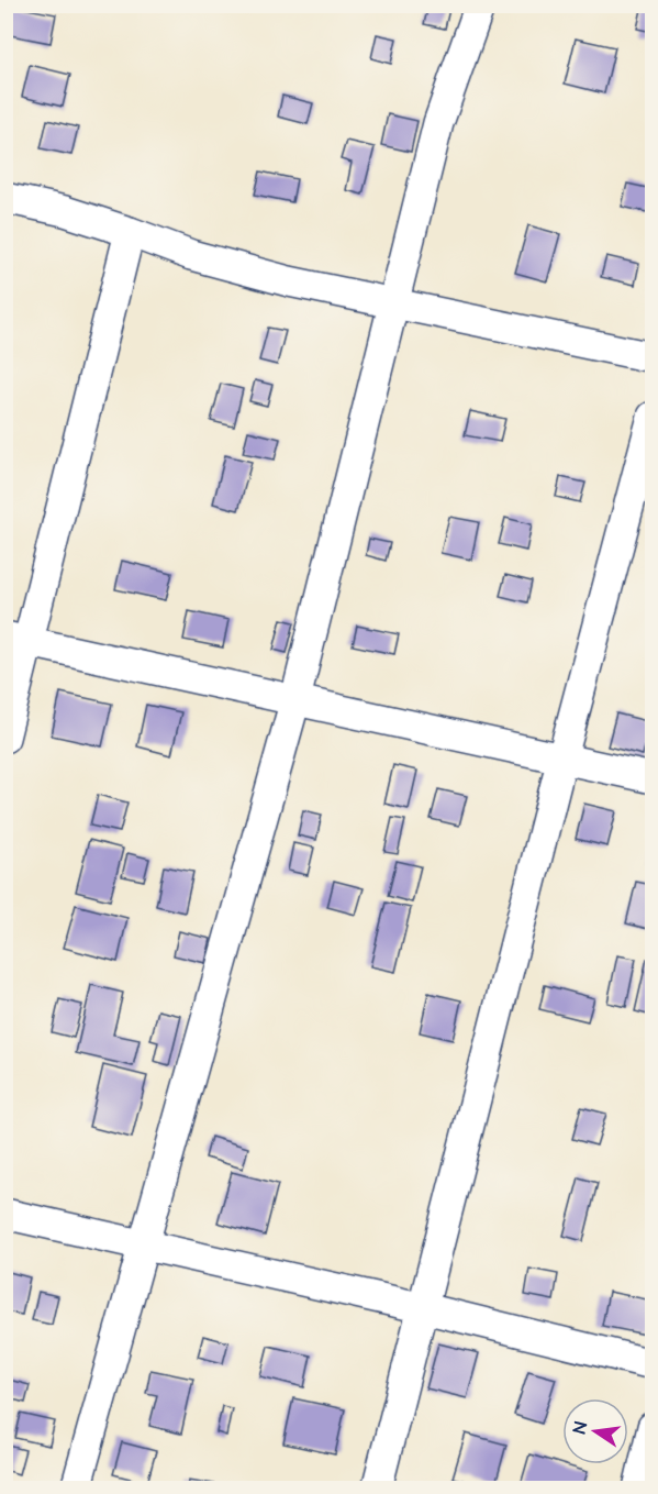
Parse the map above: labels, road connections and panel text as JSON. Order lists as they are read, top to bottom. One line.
{"north":"left"}
